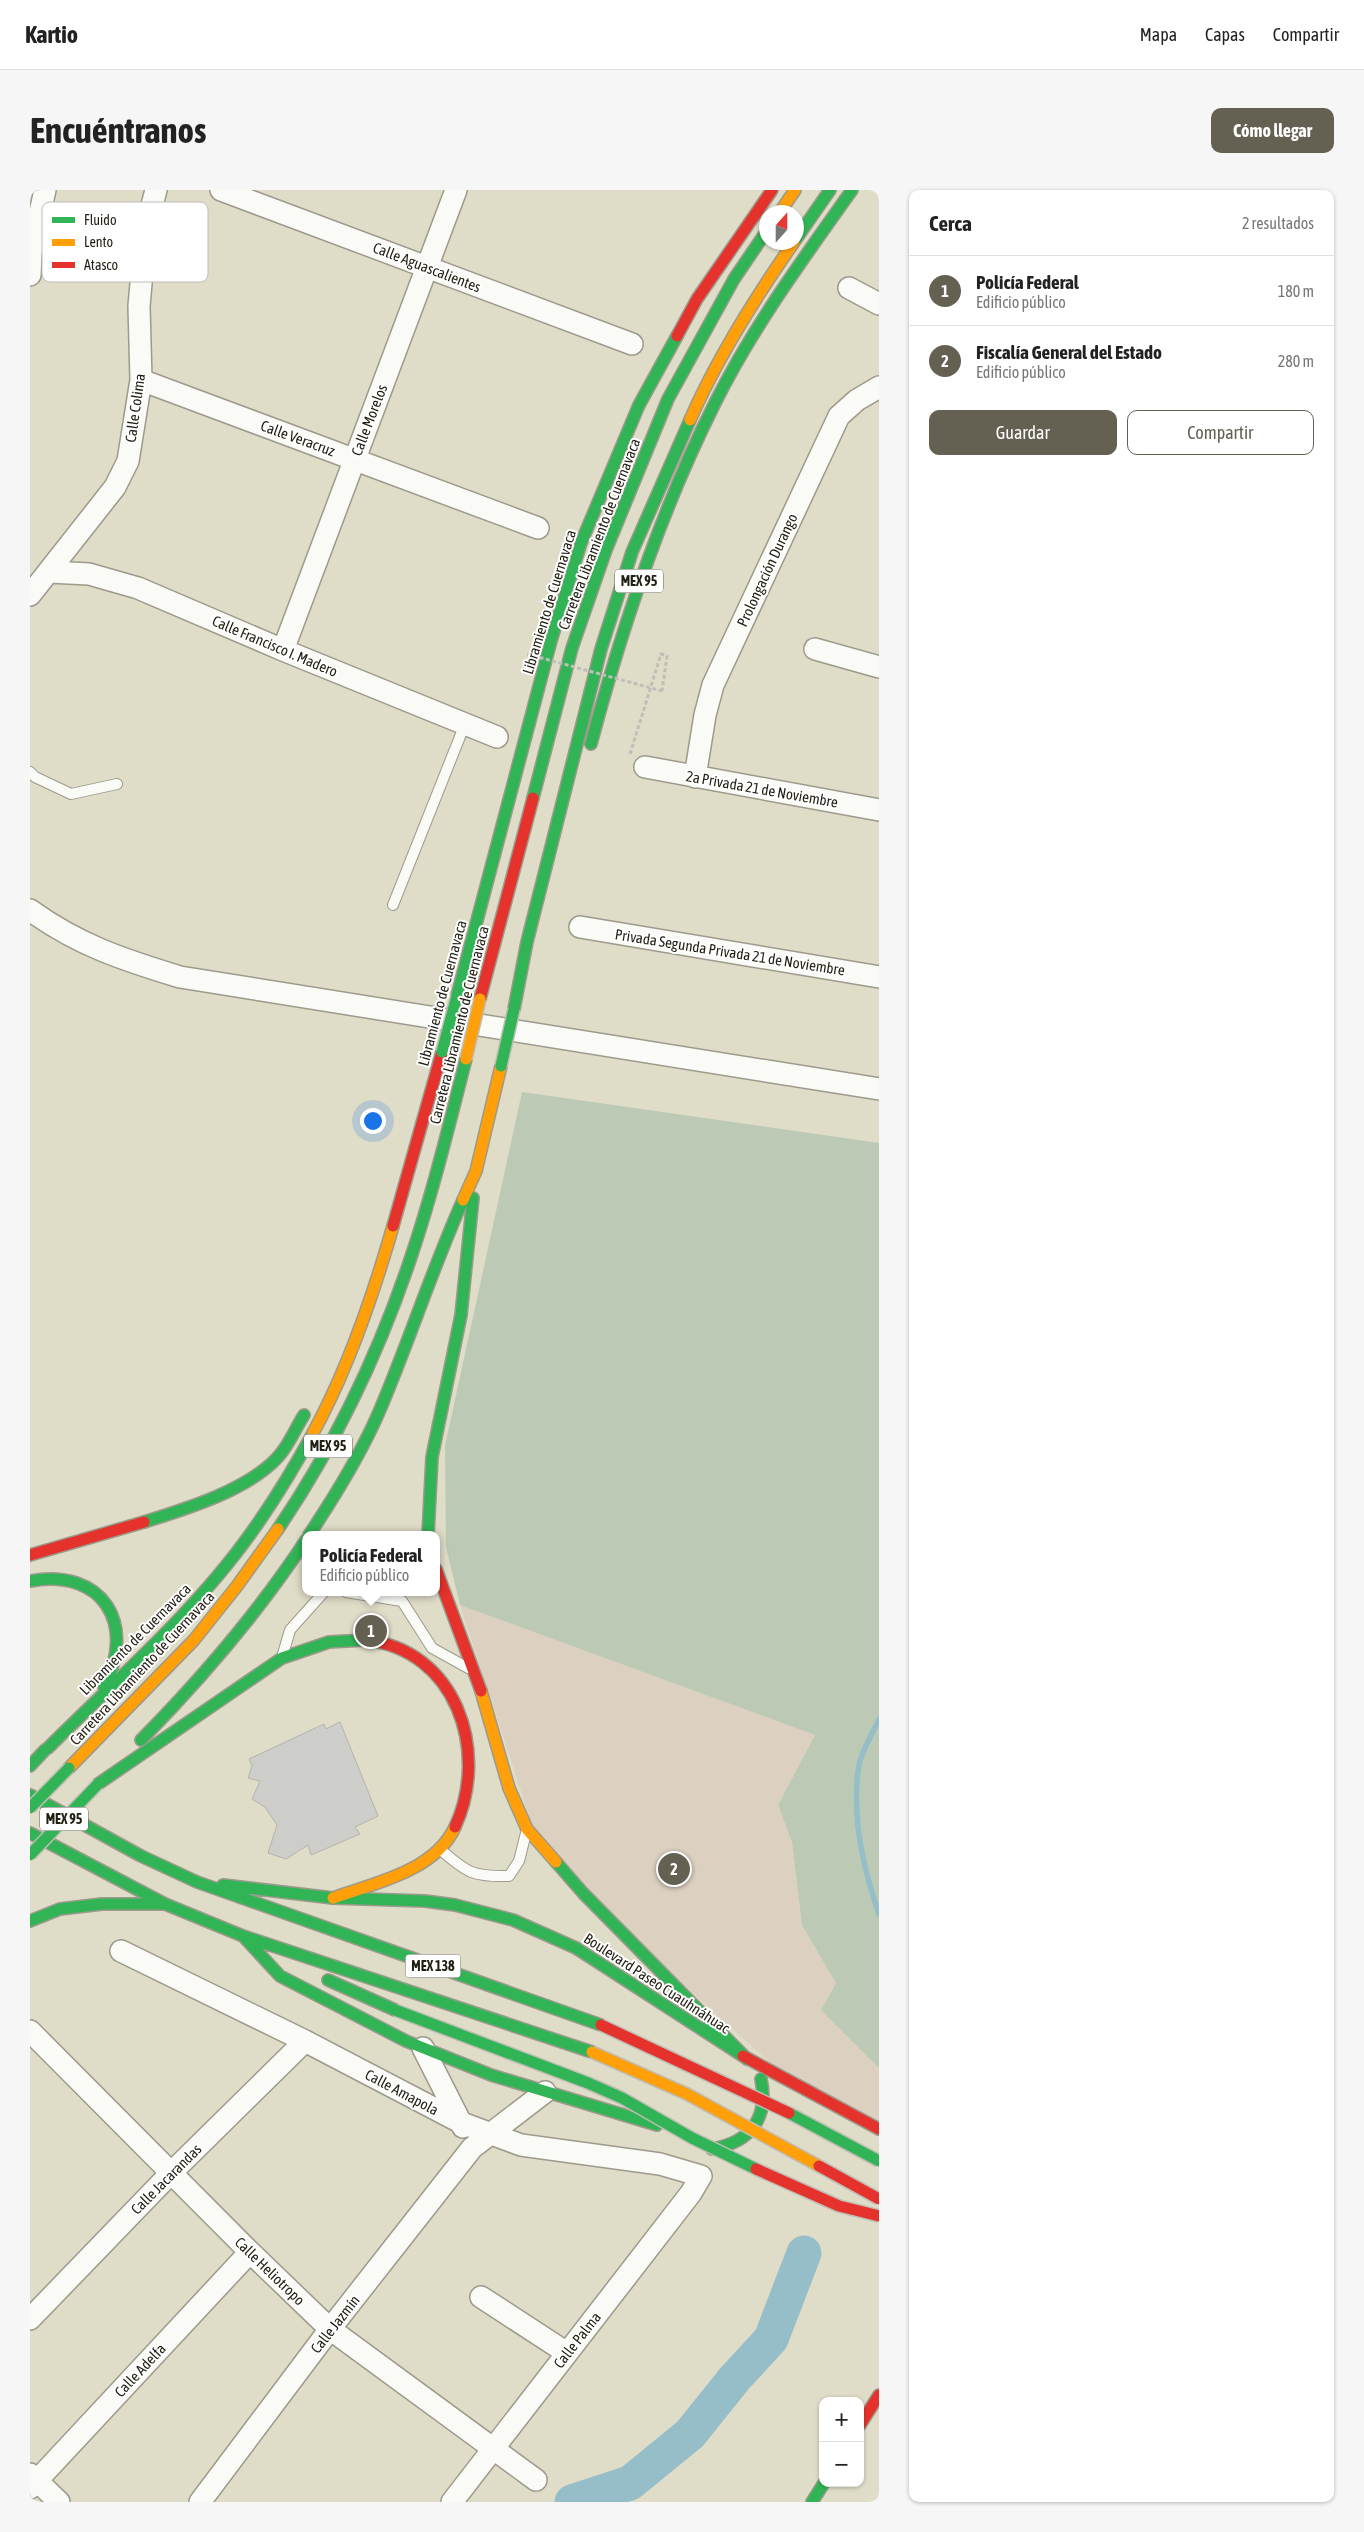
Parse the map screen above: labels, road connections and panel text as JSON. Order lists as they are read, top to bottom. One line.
{"streets":{"main road":["Carretera Libramiento de Cuernavaca","MEX 95","Libramiento de Cuernavaca","MEX 138","Boulevard Paseo Cuauhnáhuac"],"street":["Calle Aguascalientes","Calle Colima","Calle Morelos","Calle Veracruz","Prolongación Durango","Calle Francisco I. Madero","2a Privada 21 de Noviembre","Privada Segunda Privada 21 de Noviembre","Calle Amapola","Calle Jacarandas","Calle Heliotropo","Calle Jazmín","Calle Palma","Calle Adelfa"]},"crossings":[["Calle Aguascalientes","Calle Morelos"],["Calle Colima","Calle Veracruz"],["Calle Colima","Calle Francisco I. Madero"],["Calle Morelos","Calle Veracruz"],["Calle Morelos","Calle Francisco I. Madero"],["Prolongación Durango","2a Privada 21 de Noviembre"],["MEX 138","Calle Jazmín"],["Calle Amapola","Calle Jacarandas"],["Calle Amapola","Calle Jazmín"],["Calle Amapola","Calle Palma"],["Calle Jacarandas","Calle Heliotropo"],["Calle Heliotropo","Calle Jazmín"],["Calle Heliotropo","Calle Palma"],["Calle Heliotropo","Calle Adelfa"]],"legend":["Fluido","Lento","Atasco"],"north":"top","page":{"header":"Kartio","nav":["Mapa","Capas","Compartir"],"buttons":["Cómo llegar",["Guardar","Compartir"]],"title":"Encuéntranos","heading":["Cerca","2 resultados"],"list":[{"mark":"1","name":"Policía Federal","note":"Edificio público","value":"180 m"},{"mark":"2","name":"Fiscalía General del Estado","note":"Edificio público","value":"280 m"}],"popup":["Policía Federal","Edificio público"],"pins":["1","2"],"map_buttons":["+","−"]}}
